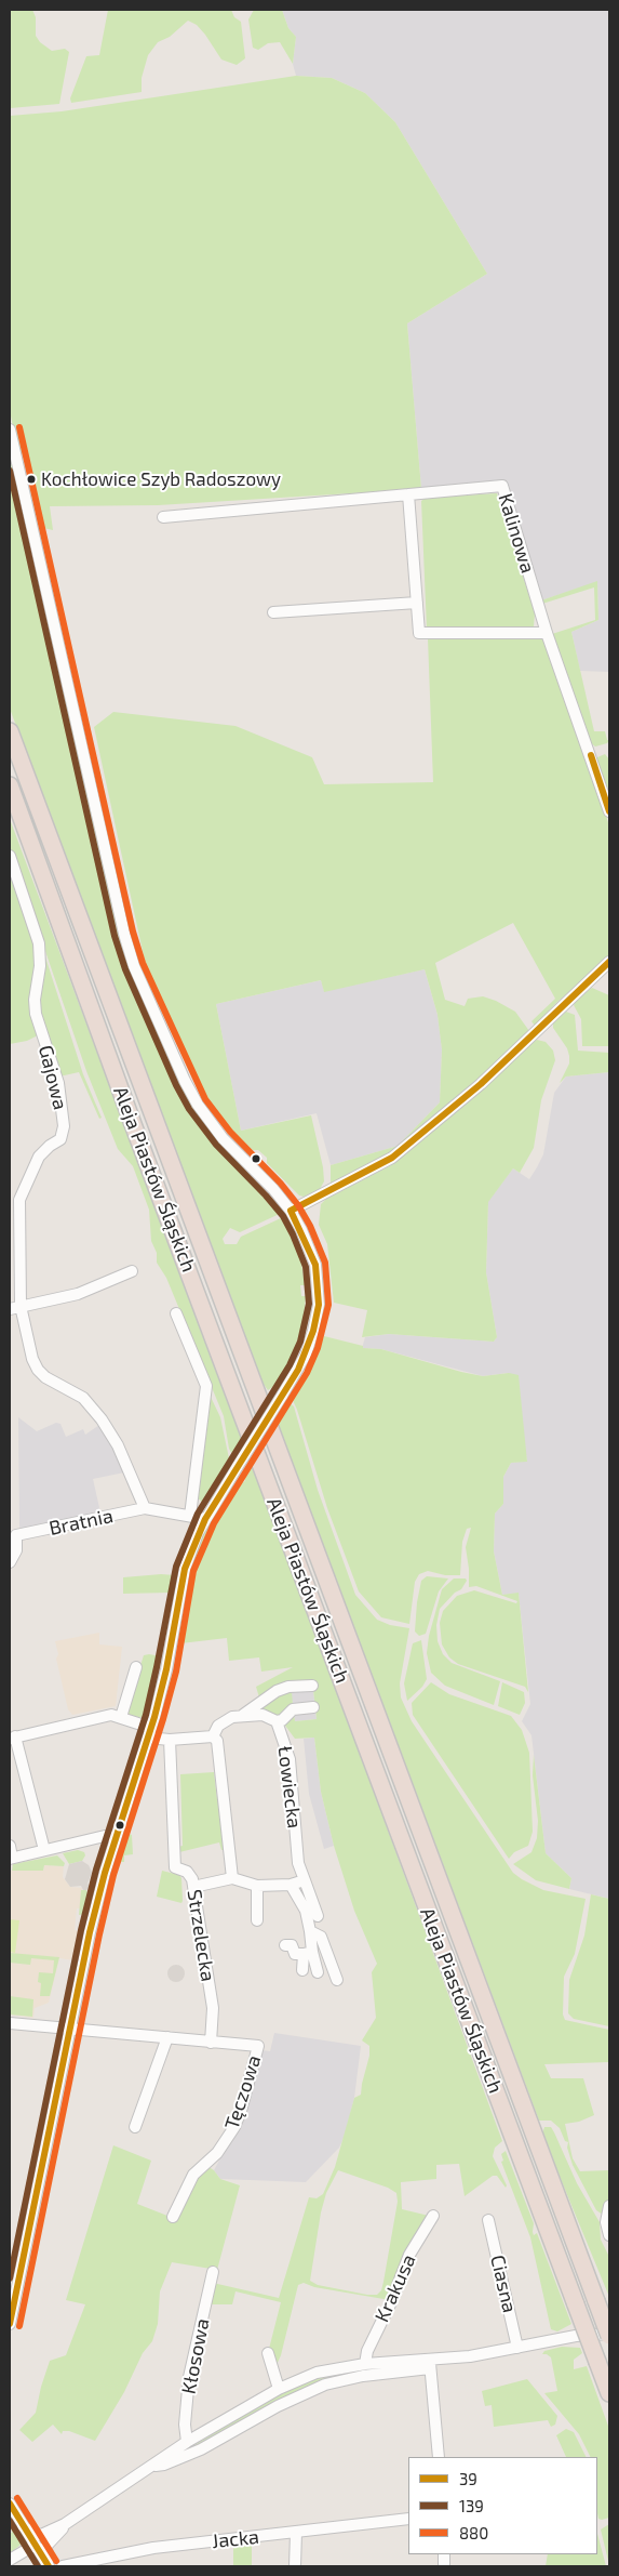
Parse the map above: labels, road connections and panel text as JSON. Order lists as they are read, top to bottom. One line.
{"streets":{"highway":["Aleja Piastów Śląskich"],"street":["Kalinowa","Gajowa","Bratnia","Łowiecka","Strzelecka","Tęczowa","Ciasna","Krakusa","Kłosowa","Jacka"]},"crossings":[["Gajowa","Bratnia"],["Strzelecka","Tęczowa"]],"places":["Kochłowice Szyb Radoszowy"],"lines":["transit line 880","transit line 139","transit line 39"],"legend":["39","139","880"]}
